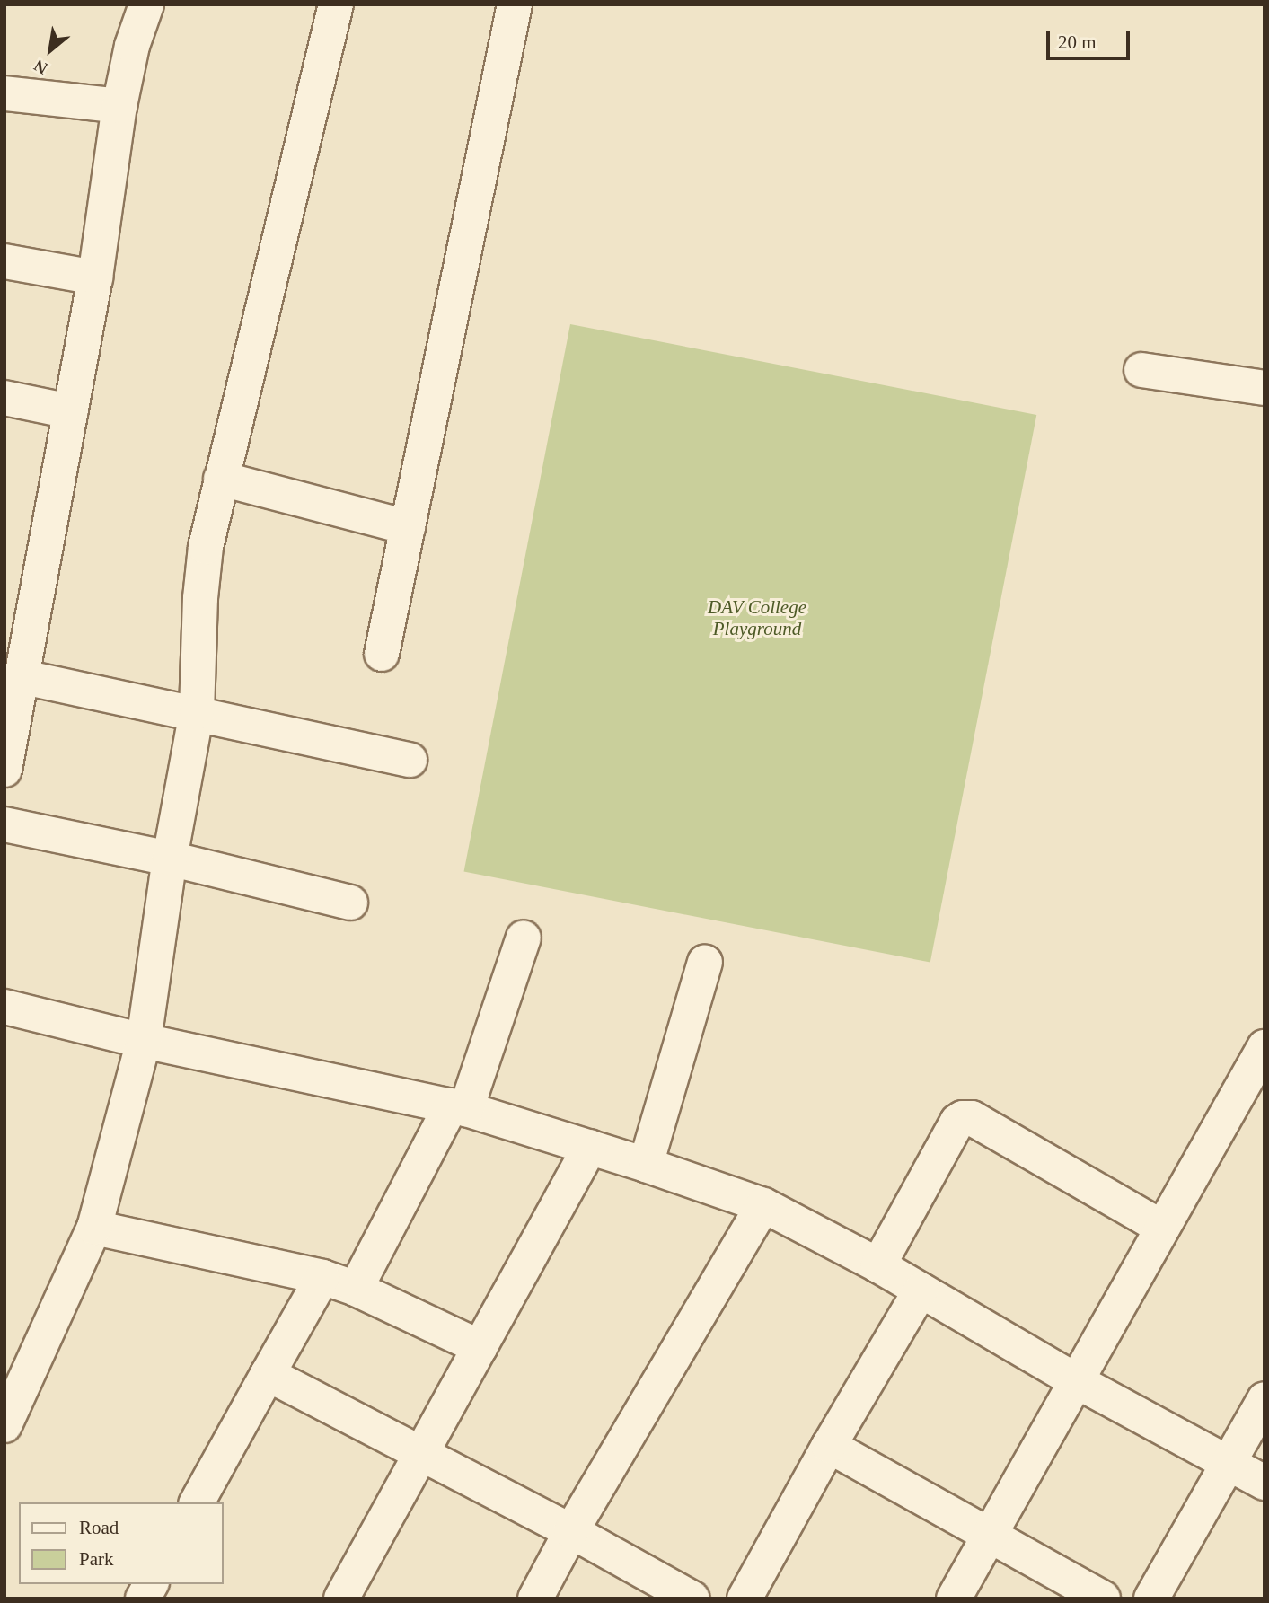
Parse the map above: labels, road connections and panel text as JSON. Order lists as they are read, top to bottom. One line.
{"parks":["DAV College Playground"],"legend":["Road","Park"],"scale_bar":"20 m","north":"bottom left"}
